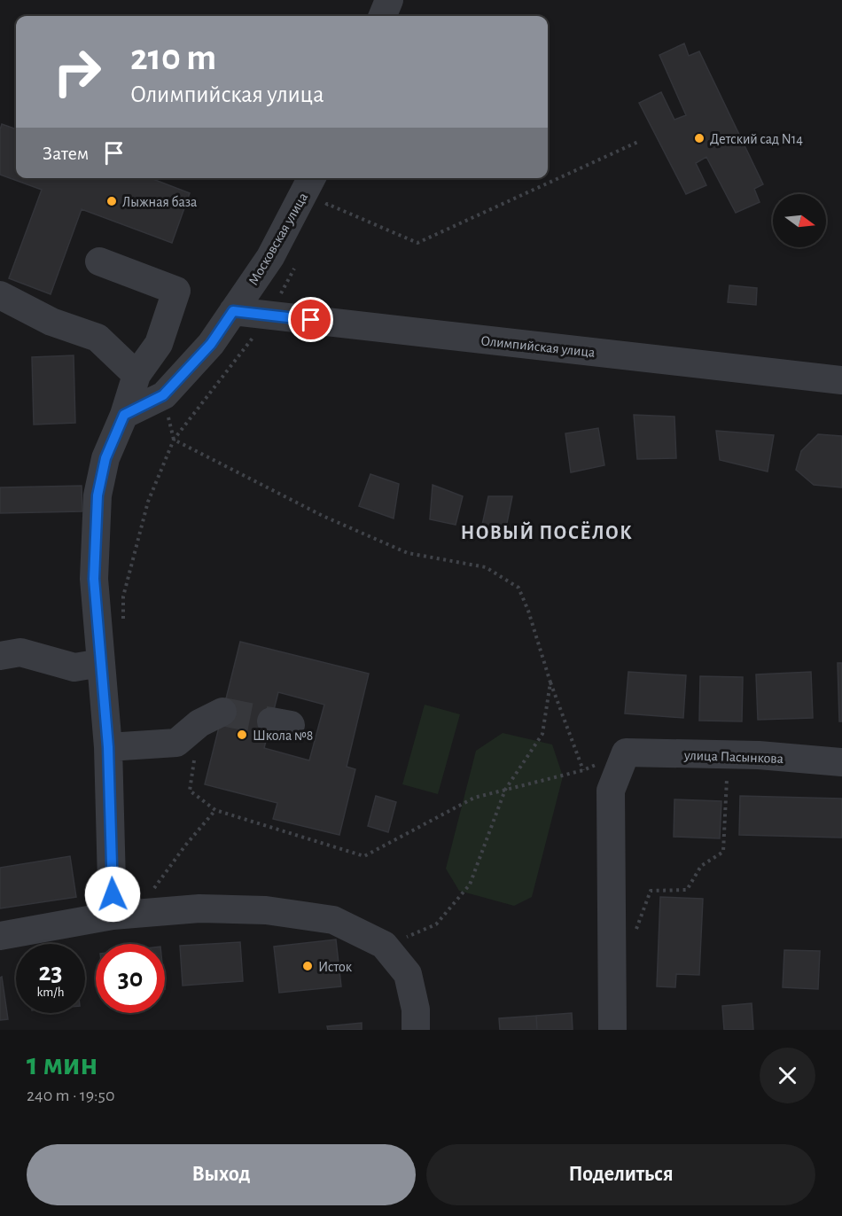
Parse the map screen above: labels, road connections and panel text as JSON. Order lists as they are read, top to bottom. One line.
{"streets":{"street":["Московская улица","Олимпийская улица","улица Пасынкова"]},"crossings":[["Московская улица","Олимпийская улица"]],"districts":["НОВЫЙ ПОСЁЛОК"],"places":["Детский сад N14","Лыжная база","Школа №8","Исток"],"north":"right","page":{"turn":["210 m","Олимпийская улица"],"then":"Затем","speed":"23 km/h","limit":"30","heading":["1 мин","240 m · 19:50"],"buttons":["Выход","Поделиться"]}}
